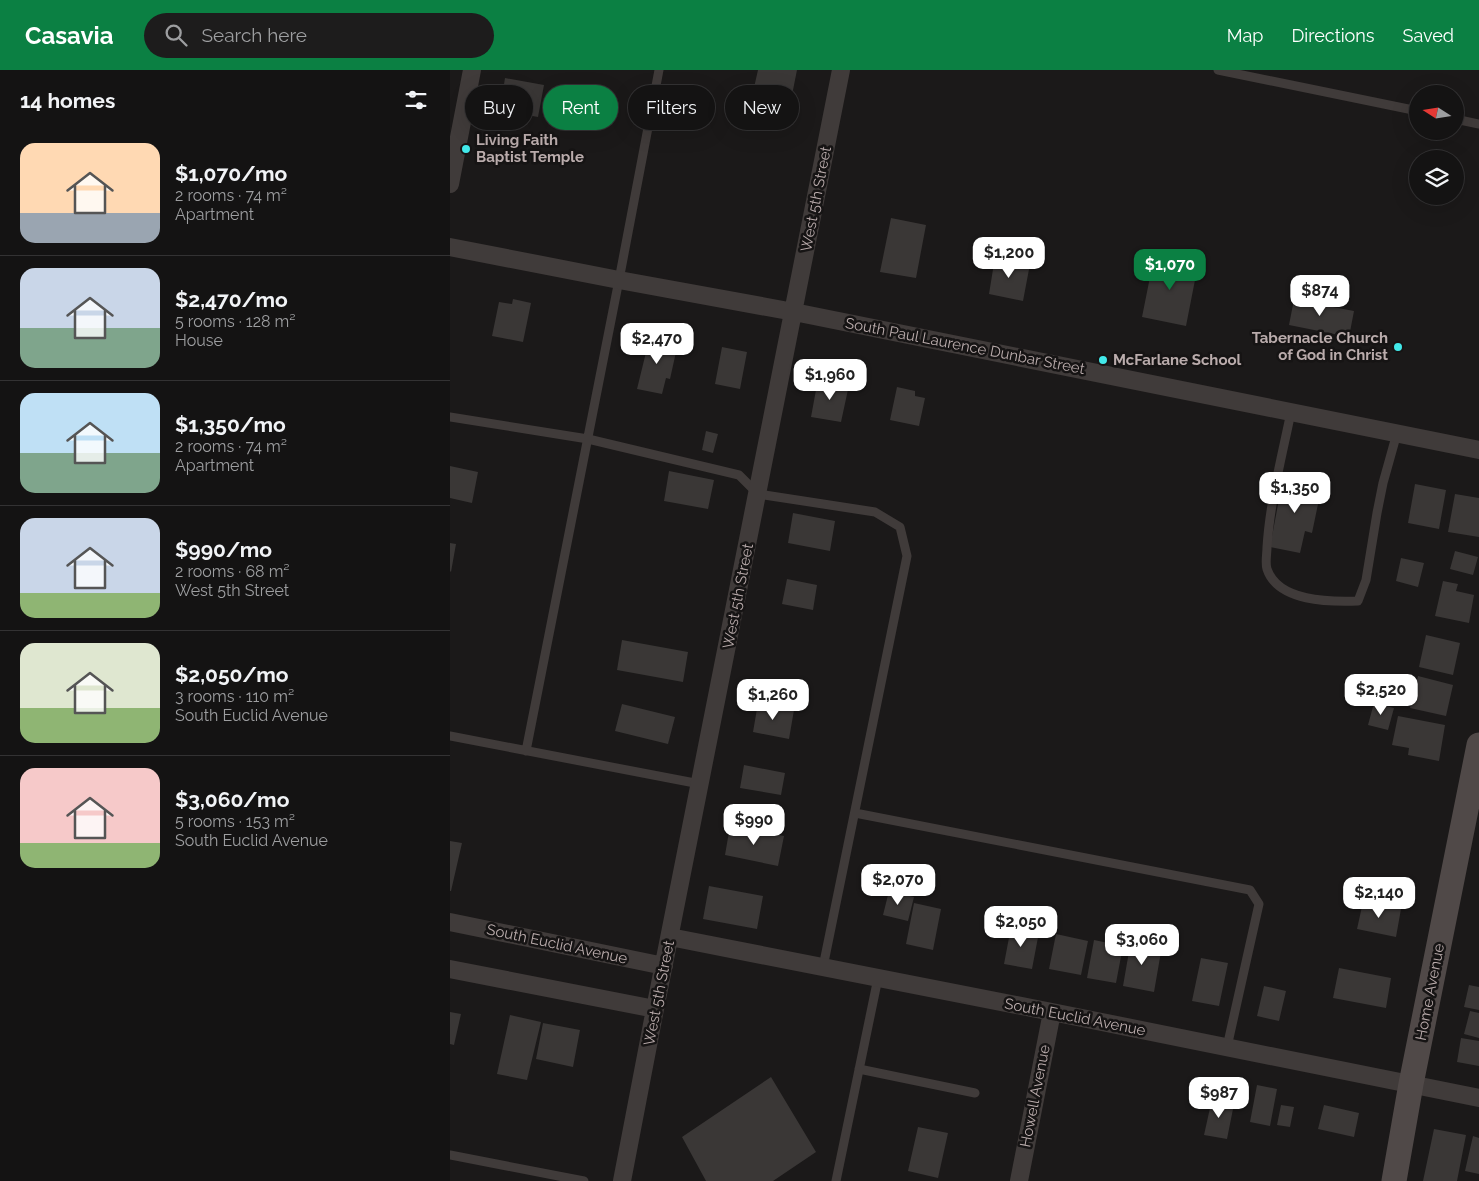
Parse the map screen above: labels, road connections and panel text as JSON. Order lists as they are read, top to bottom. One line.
{"streets":{"street":["West 5th Street","South Paul Laurence Dunbar Street","South Euclid Avenue","Home Avenue","Howell Avenue"]},"crossings":[["West 5th Street","South Paul Laurence Dunbar Street"],["West 5th Street","South Euclid Avenue"],["South Euclid Avenue","Home Avenue"],["South Euclid Avenue","Howell Avenue"]],"places":["Living Faith Baptist Temple","Tabernacle Church of God in Christ","McFarlane School"],"north":"left","page":{"header":"Casavia","search":"Search here","nav":["Map","Directions","Saved"],"heading":"14 homes","chip":["Buy","Rent","Filters","New"],"list":[{"name":"$1,070/mo","note":"2 rooms · 74 m² · Apartment"},{"name":"$2,470/mo","note":"5 rooms · 128 m² · House"},{"name":"$1,350/mo","note":"2 rooms · 74 m² · Apartment"},{"name":"$990/mo","note":"2 rooms · 68 m² · West 5th Street"},{"name":"$2,050/mo","note":"3 rooms · 110 m² · South Euclid Avenue"},{"name":"$3,060/mo","note":"5 rooms · 153 m² · South Euclid Avenue"}],"price":["$1,200","$1,070","$874","$2,470","$1,960","$1,350","$2,520","$1,260","$990","$2,070","$2,140","$2,050","$3,060","$987"]}}
